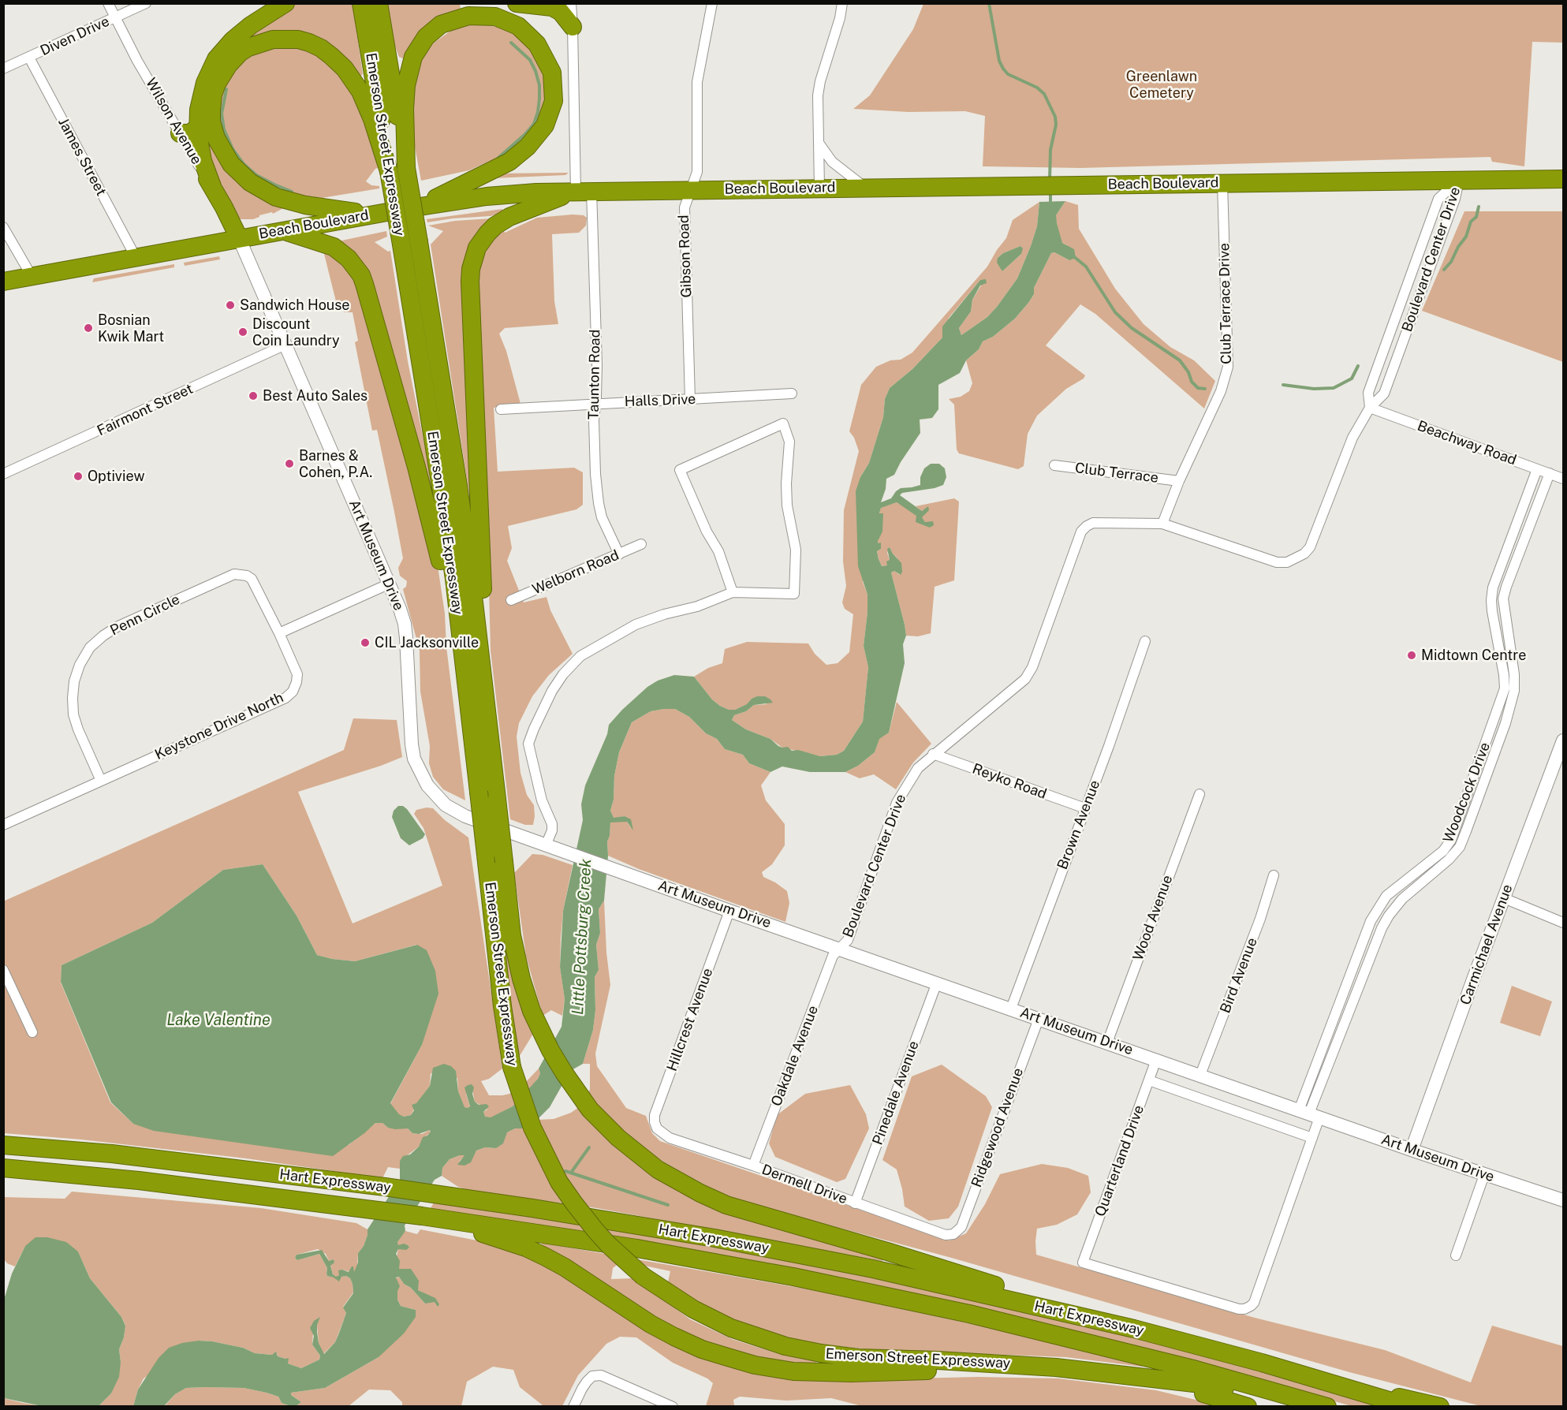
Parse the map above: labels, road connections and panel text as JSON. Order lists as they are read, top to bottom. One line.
{"streets":{"highway":["Wilson Avenue","Emerson Street Expressway","Beach Boulevard","Hart Expressway"],"street":["Diven Drive","James Street","Gibson Road","Boulevard Center Drive","Club Terrace Drive","Taunton Road","Halls Drive","Fairmont Street","Beachway Road","Club Terrace","Art Museum Drive","Welborn Road","Penn Circle","Keystone Drive North","Reyko Road","Woodcock Drive","Brown Avenue","Wood Avenue","Carmichael Avenue","Bird Avenue","Hillcrest Avenue","Oakdale Avenue","Pinedale Avenue","Ridgewood Avenue","Quarterland Drive","Dermell Drive"]},"crossings":[["Diven Drive","Wilson Avenue"],["Diven Drive","James Street"],["Wilson Avenue","Beach Boulevard"],["Wilson Avenue","Art Museum Drive"],["Emerson Street Expressway","Hart Expressway"],["James Street","Beach Boulevard"],["Beach Boulevard","Gibson Road"],["Beach Boulevard","Boulevard Center Drive"],["Beach Boulevard","Club Terrace Drive"],["Beach Boulevard","Taunton Road"],["Beach Boulevard","Art Museum Drive"],["Gibson Road","Halls Drive"],["Boulevard Center Drive","Club Terrace Drive"],["Boulevard Center Drive","Beachway Road"],["Boulevard Center Drive","Art Museum Drive"],["Boulevard Center Drive","Reyko Road"],["Boulevard Center Drive","Oakdale Avenue"],["Club Terrace Drive","Club Terrace"],["Taunton Road","Halls Drive"],["Taunton Road","Welborn Road"],["Fairmont Street","Art Museum Drive"],["Beachway Road","Woodcock Drive"],["Art Museum Drive","Woodcock Drive"],["Art Museum Drive","Brown Avenue"],["Art Museum Drive","Wood Avenue"],["Art Museum Drive","Carmichael Avenue"],["Art Museum Drive","Bird Avenue"],["Art Museum Drive","Hillcrest Avenue"],["Art Museum Drive","Oakdale Avenue"],["Art Museum Drive","Pinedale Avenue"],["Art Museum Drive","Ridgewood Avenue"],["Art Museum Drive","Quarterland Drive"],["Penn Circle","Keystone Drive North"],["Reyko Road","Brown Avenue"],["Hillcrest Avenue","Dermell Drive"],["Oakdale Avenue","Dermell Drive"],["Pinedale Avenue","Dermell Drive"],["Ridgewood Avenue","Dermell Drive"]],"water":["Little Pottsburg Creek","Lake Valentine"],"parks":["Greenlawn Cemetery"],"places":["Sandwich House","Bosnian Kwik Mart","Discount Coin Laundry","Best Auto Sales","Barnes & Cohen, P.A.","Optiview","CIL Jacksonville","Midtown Centre"]}
